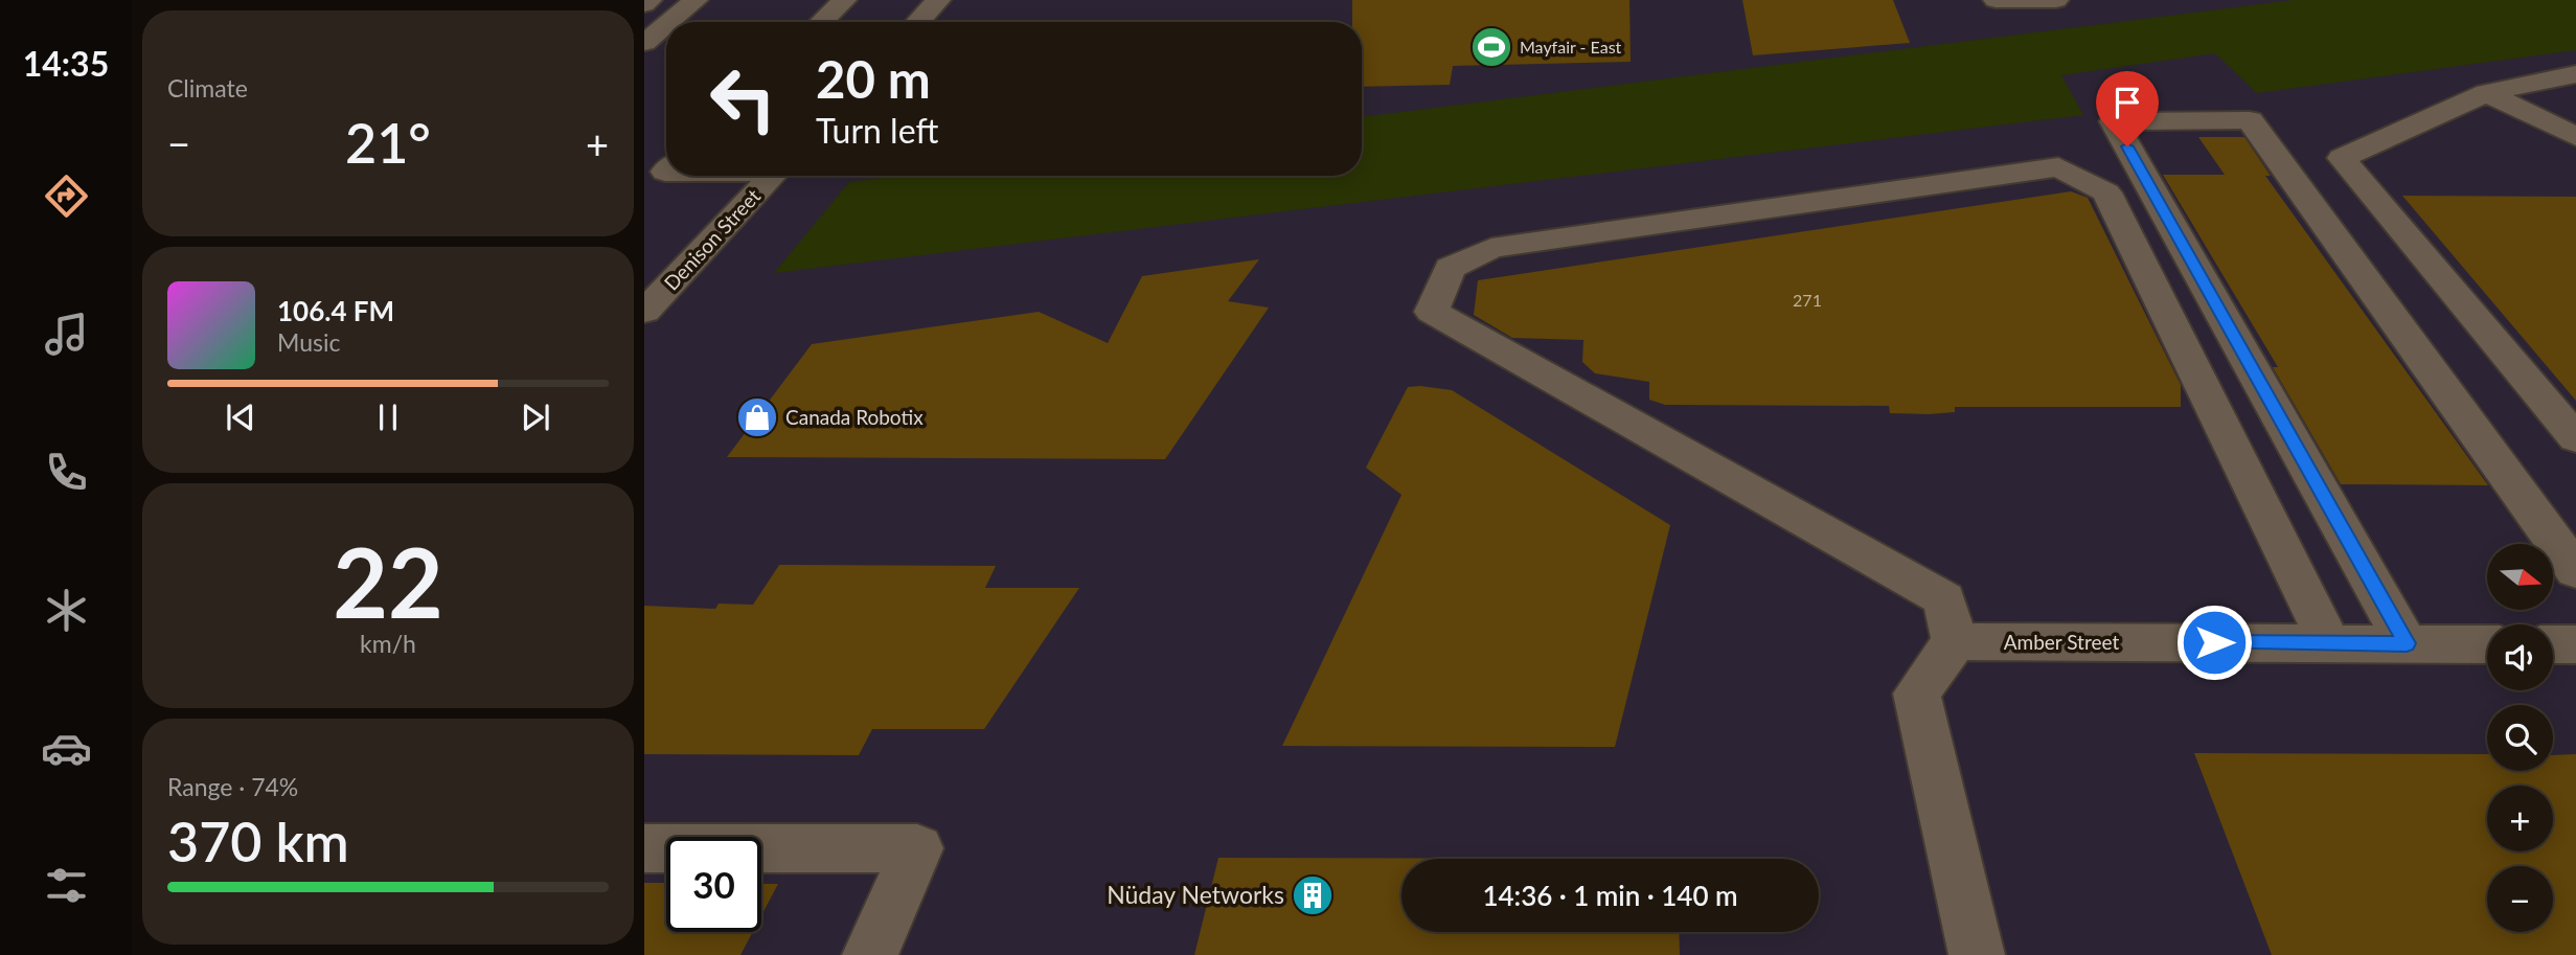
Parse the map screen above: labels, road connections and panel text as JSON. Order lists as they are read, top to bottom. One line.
{"streets":{"street":["Denison Street","Amber Street"]},"places":{"sports":["Mayfair - East"],"shop":["Canada Robotix"],"building":["Nüday Networks"]},"house_numbers":["271"],"north":"right","page":{"tabs":"14:35","tile":["Climate",["22","km/h"],["Range · 74%","370 km"]],"turn":["20 m","Turn left"],"heat":["−","21°","+"],"song":["106.4 FM","Music"],"map_buttons":["+","−"],"limit":"30","trip":"14:36 · 1 min · 140 m"}}
